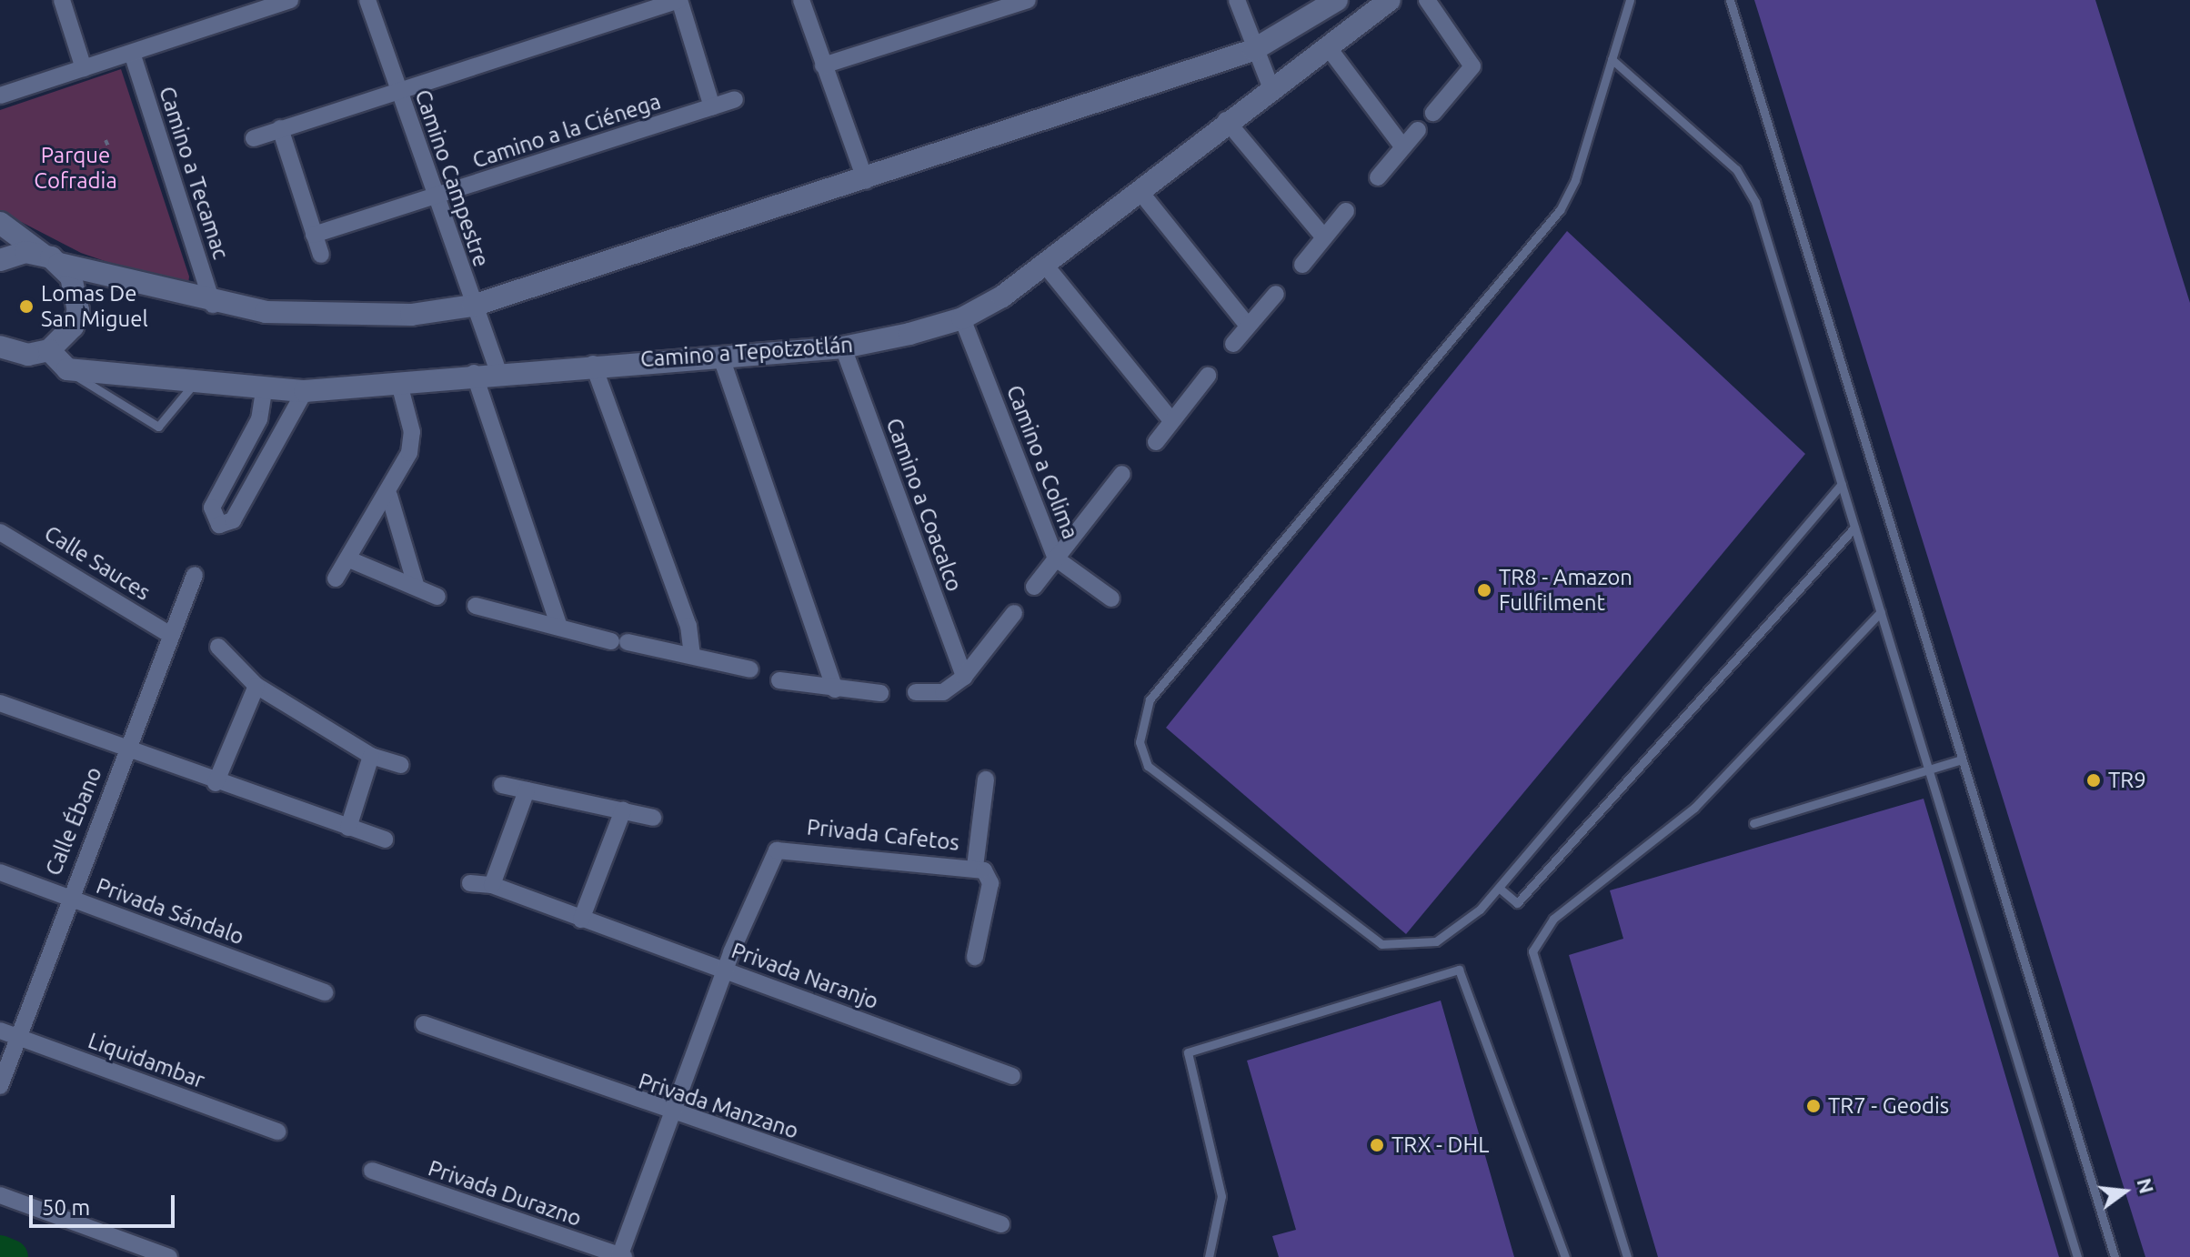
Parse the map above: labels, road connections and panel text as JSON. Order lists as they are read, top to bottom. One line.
{"streets":{"main road":["Camino a Tepotzotlán"],"street":["Camino a la Ciénega","Camino a Tecamac","Camino Campestre","Camino a Colima","Camino a Coacalco","Calle Sauces","Calle Ébano","Privada Cafetos","Privada Sándalo","Privada Naranjo","Liquidambar","Privada Manzano","Privada Durazno"]},"crossings":[["Camino a la Ciénega","Camino Campestre"],["Camino Campestre","Camino a Tepotzotlán"],["Camino a Tepotzotlán","Camino a Colima"],["Camino a Tepotzotlán","Camino a Coacalco"],["Calle Sauces","Calle Ébano"],["Calle Ébano","Privada Sándalo"],["Calle Ébano","Liquidambar"],["Privada Cafetos","Privada Naranjo"]],"parks":["Parque Cofradia"],"places":["Lomas De San Miguel","TR8 - Amazon Fullfilment","TR9","TR7 - Geodis","TRX - DHL"],"scale_bar":"50 m","north":"right"}
